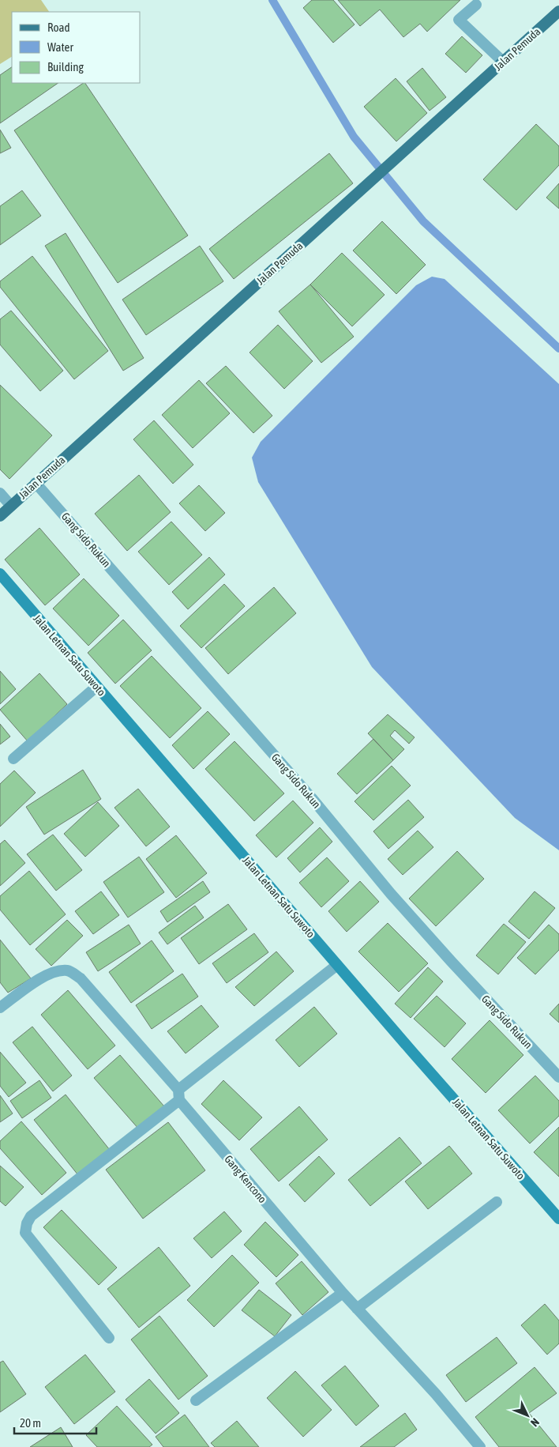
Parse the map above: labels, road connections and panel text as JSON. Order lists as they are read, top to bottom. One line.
{"streets":{"main road":["Jalan Pemuda","Jalan Letnan Satu Suwoto"],"street":["Gang Sido Rukun","Gang Kencono"]},"crossings":[["Jalan Pemuda","Gang Sido Rukun"]],"legend":["Road","Water","Building"],"scale_bar":"20 m","north":"bottom right"}
